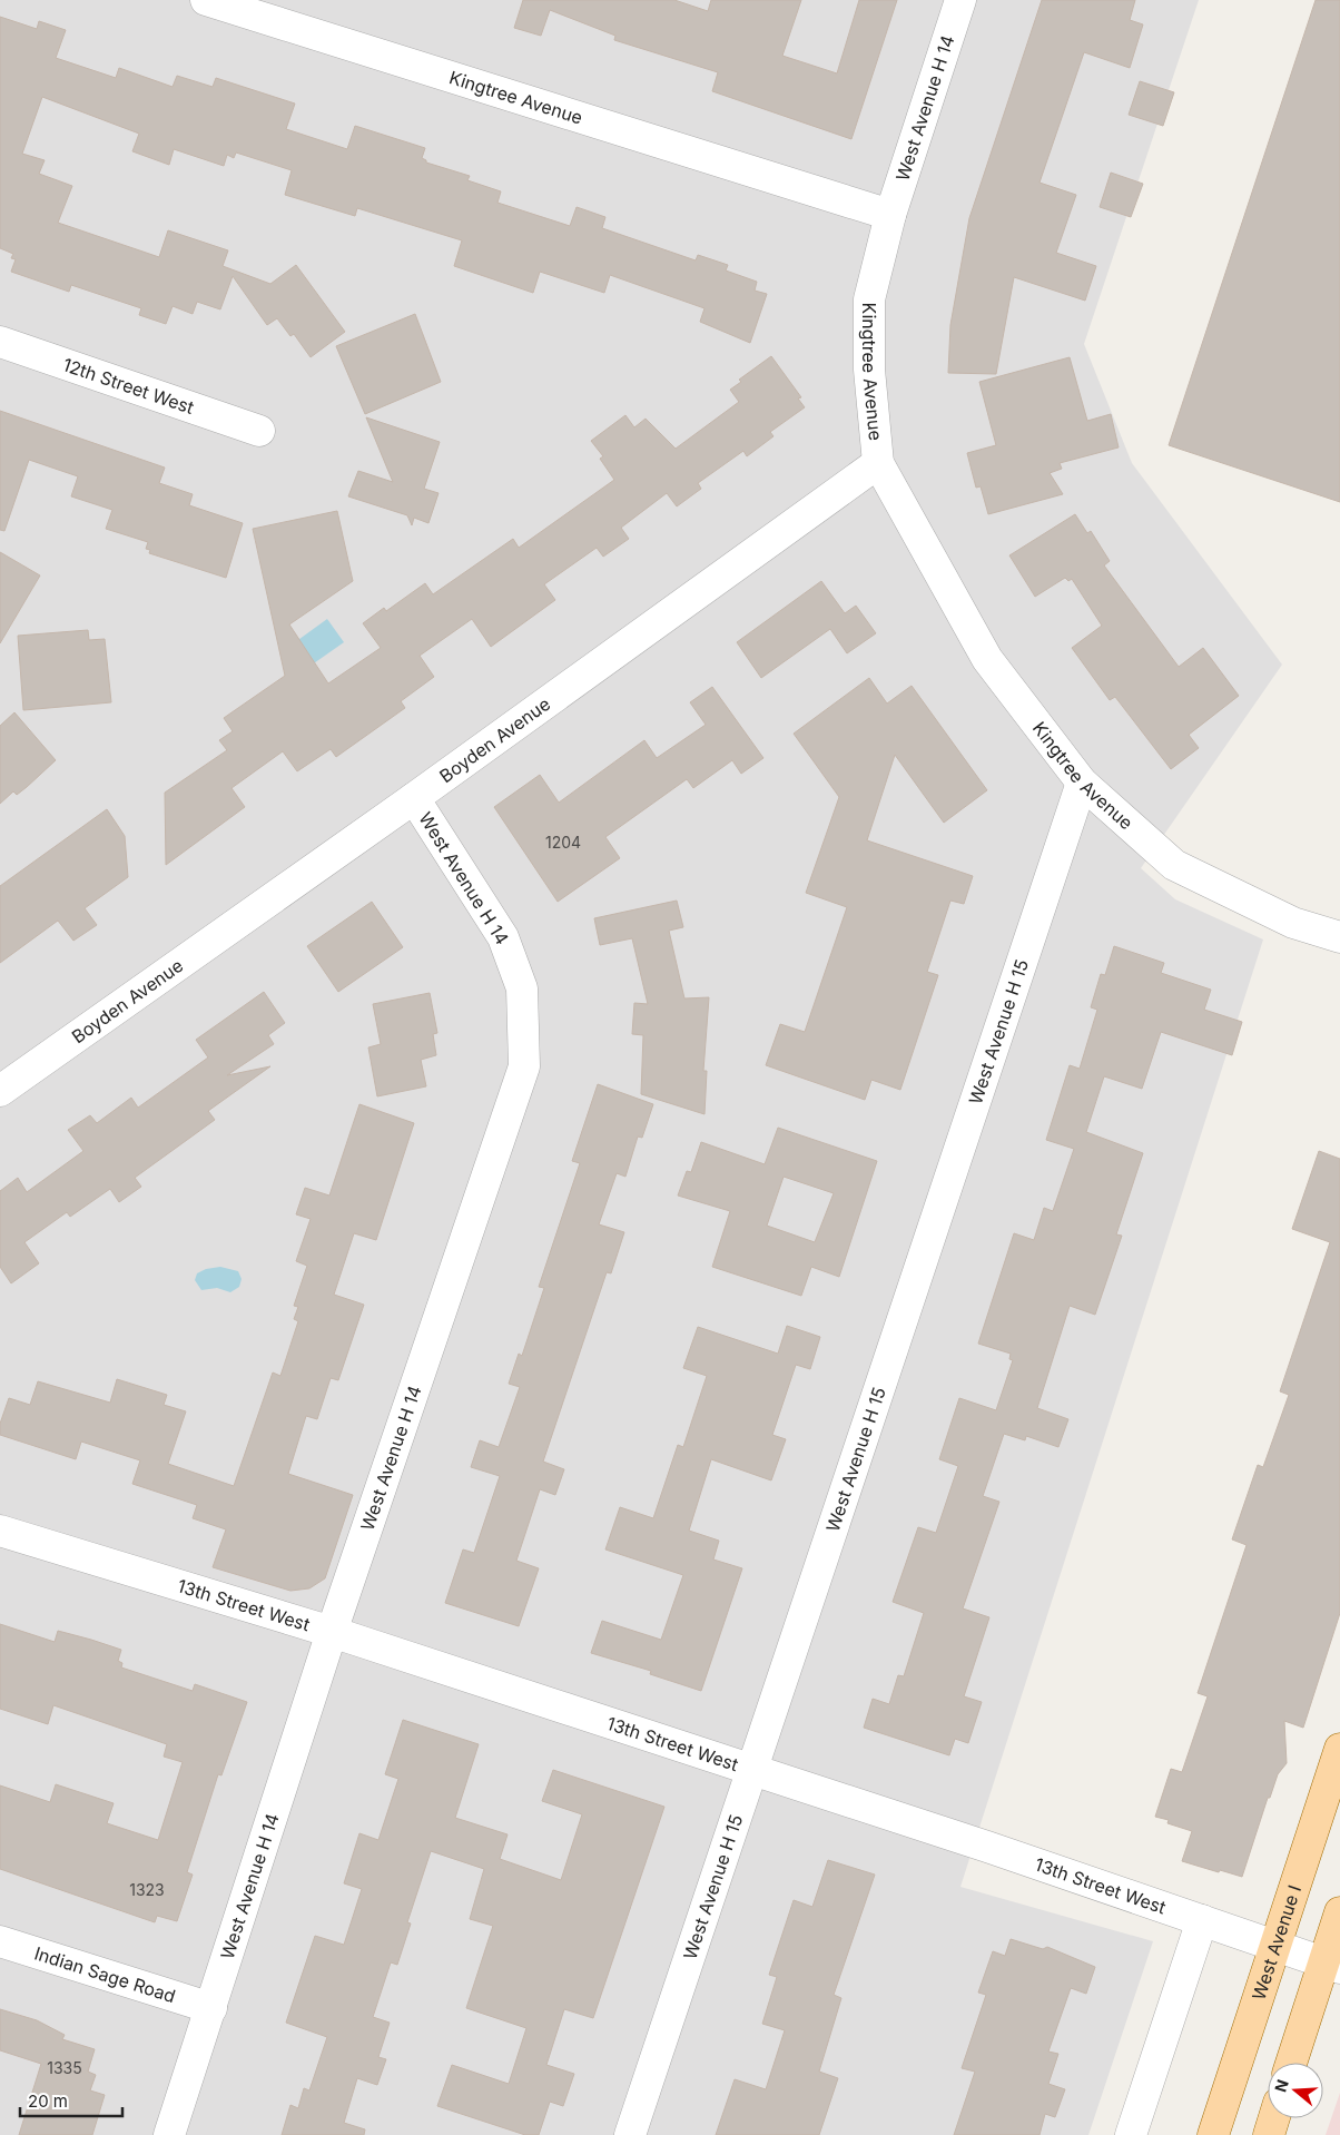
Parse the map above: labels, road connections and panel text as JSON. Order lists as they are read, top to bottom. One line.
{"streets":{"main road":["West Avenue I"],"street":["Kingtree Avenue","West Avenue H 14","12th Street West","Boyden Avenue","West Avenue H 15","13th Street West","Indian Sage Road"]},"crossings":[["Kingtree Avenue","West Avenue H 14"],["Kingtree Avenue","Boyden Avenue"],["Kingtree Avenue","West Avenue H 15"],["West Avenue H 14","Boyden Avenue"],["West Avenue H 14","13th Street West"],["West Avenue H 14","Indian Sage Road"],["West Avenue H 15","13th Street West"],["13th Street West","West Avenue I"]],"house_numbers":["1204","1323","1335"],"scale_bar":"20 m","north":"left"}
